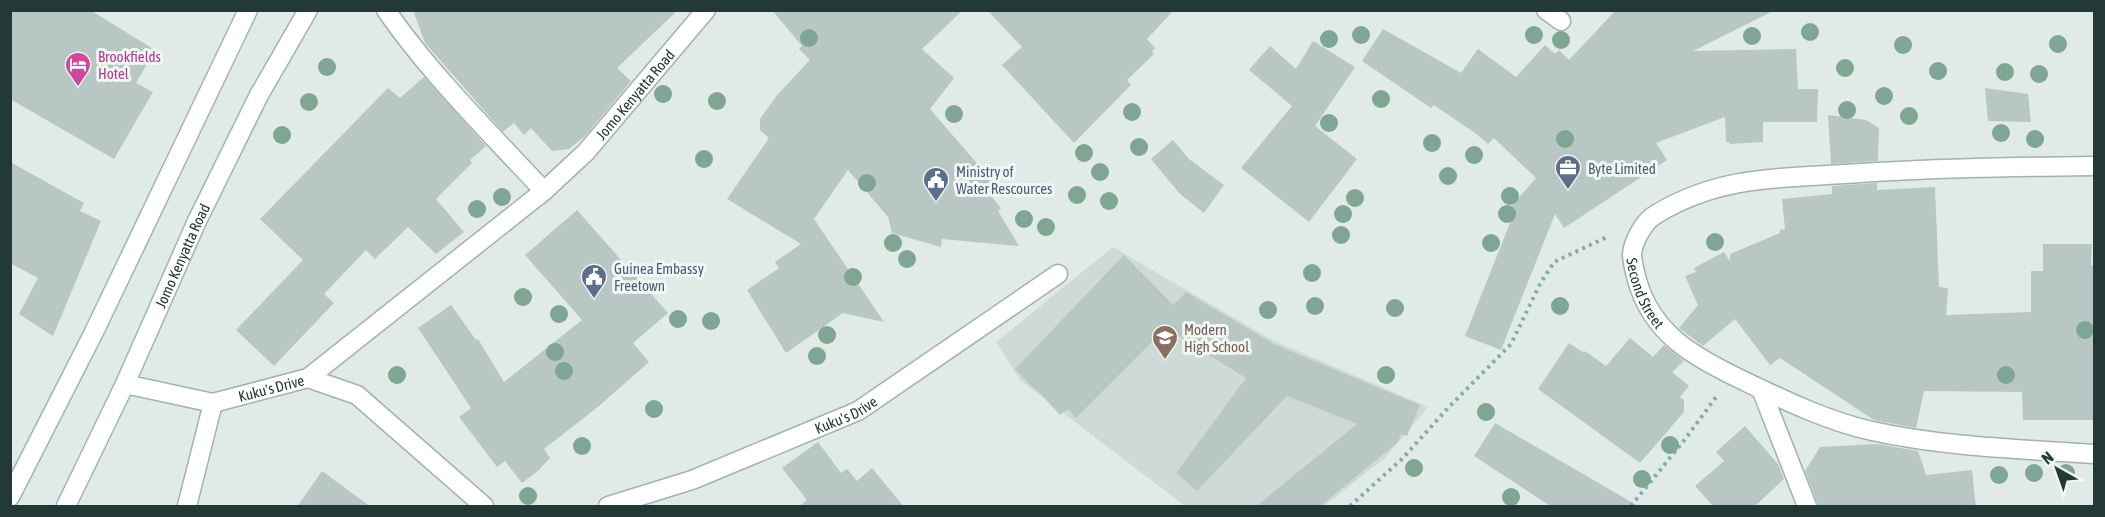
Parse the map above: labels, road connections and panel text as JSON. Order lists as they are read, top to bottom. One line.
{"streets":{"street":["Jomo Kenyatta Road","Second Street","Kuku's Drive"]},"crossings":[["Jomo Kenyatta Road","Kuku's Drive"]],"places":{"hotel":["Brookfields Hotel"],"office":["Byte Limited"],"public building":["Ministry of Water Rescources","Guinea Embassy Freetown"],"school or university":["Modern High School"]},"north":"top left"}
